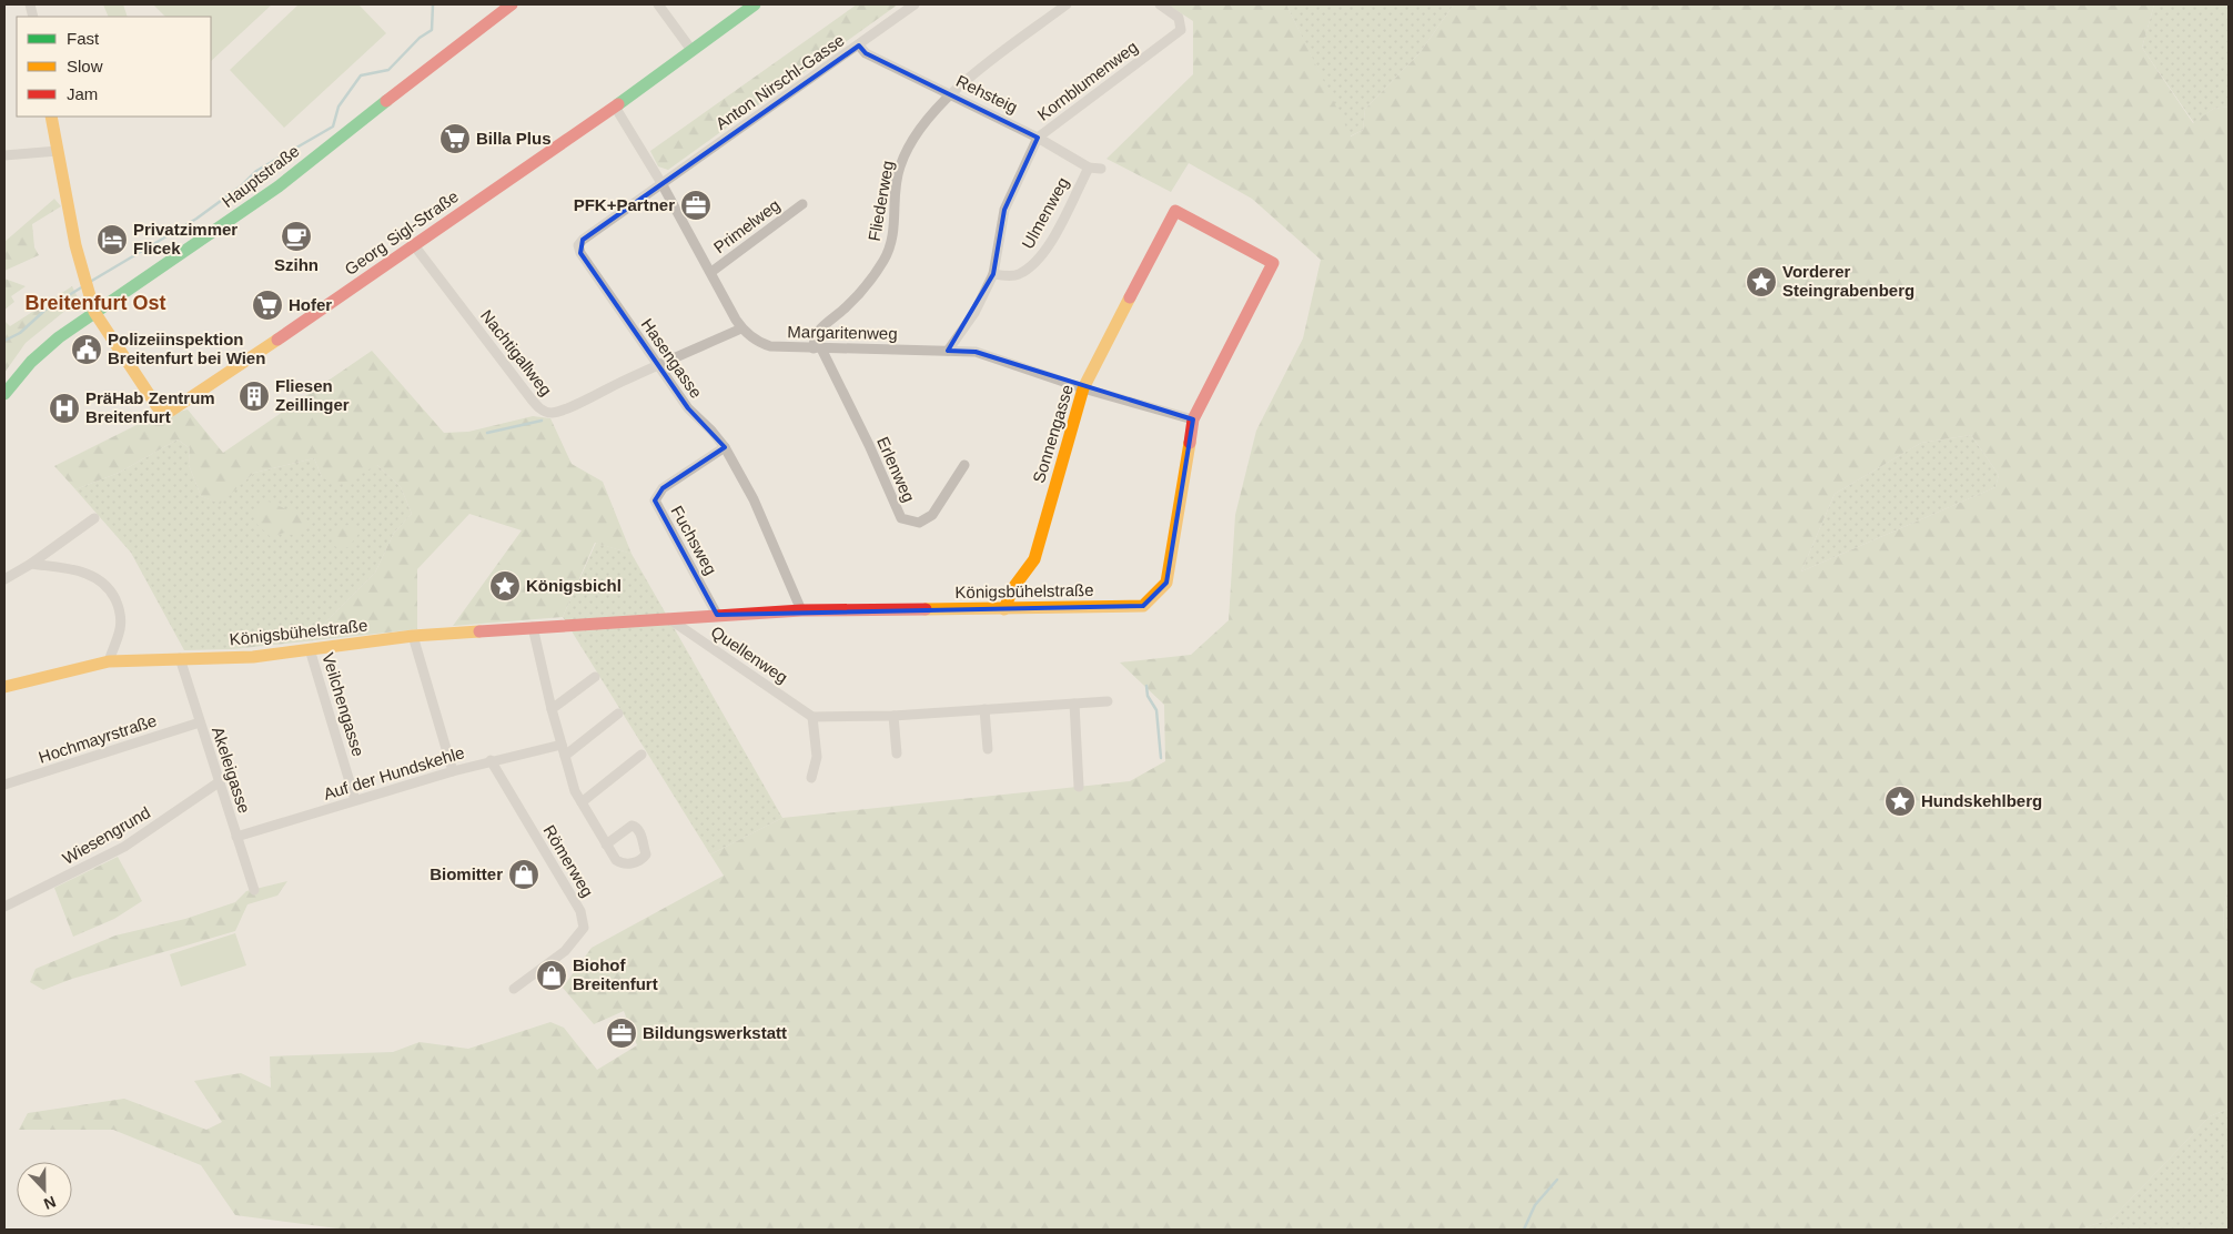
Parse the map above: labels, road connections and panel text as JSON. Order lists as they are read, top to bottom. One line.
{"streets":{"street":["Kornblumenweg","Anton Nirschl-Gasse","Rehsteig","Hauptstraße","Fliederweg","Ulmenweg","Primelweg","Georg Sigl-Straße","Margaritenweg","Nachtigallweg","Hasengasse","Sonnengasse","Erlenweg","Fuchsweg","Königsbühelstraße","Quellenweg","Veilchengasse","Hochmayrstraße","Akeleigasse","Auf der Hundskehle","Wiesengrund","Römerweg"]},"crossings":[["Kornblumenweg","Rehsteig"],["Kornblumenweg","Ulmenweg"],["Kornblumenweg","Margaritenweg"],["Anton Nirschl-Gasse","Rehsteig"],["Anton Nirschl-Gasse","Margaritenweg"],["Anton Nirschl-Gasse","Hasengasse"],["Rehsteig","Fliederweg"],["Rehsteig","Ulmenweg"],["Hauptstraße","Georg Sigl-Straße"],["Fliederweg","Margaritenweg"],["Fliederweg","Erlenweg"],["Primelweg","Margaritenweg"],["Georg Sigl-Straße","Margaritenweg"],["Georg Sigl-Straße","Nachtigallweg"],["Margaritenweg","Nachtigallweg"],["Margaritenweg","Hasengasse"],["Margaritenweg","Sonnengasse"],["Margaritenweg","Erlenweg"],["Margaritenweg","Königsbühelstraße"],["Nachtigallweg","Hasengasse"],["Hasengasse","Fuchsweg"],["Hasengasse","Königsbühelstraße"],["Sonnengasse","Königsbühelstraße"],["Fuchsweg","Königsbühelstraße"],["Königsbühelstraße","Quellenweg"],["Königsbühelstraße","Veilchengasse"],["Königsbühelstraße","Akeleigasse"],["Veilchengasse","Auf der Hundskehle"],["Hochmayrstraße","Akeleigasse"],["Akeleigasse","Auf der Hundskehle"],["Akeleigasse","Wiesengrund"],["Auf der Hundskehle","Römerweg"]],"districts":["Breitenfurt Ost"],"places":{"supermarket":["Billa Plus","Hofer"],"office":["PFK+Partner","Bildungswerkstatt"],"cafe":["Szihn"],"hotel":["Privatzimmer Flicek"],"place":["Vorderer Steingrabenberg","Königsbichl","Hundskehlberg"],"public building":["Polizeiinspektion Breitenfurt bei Wien"],"building":["Fliesen Zeillinger"],"hospital":["PräHab Zentrum Breitenfurt"],"shop":["Biomitter","Biohof Breitenfurt"]},"legend":["Fast","Slow","Jam"],"north":"bottom"}
